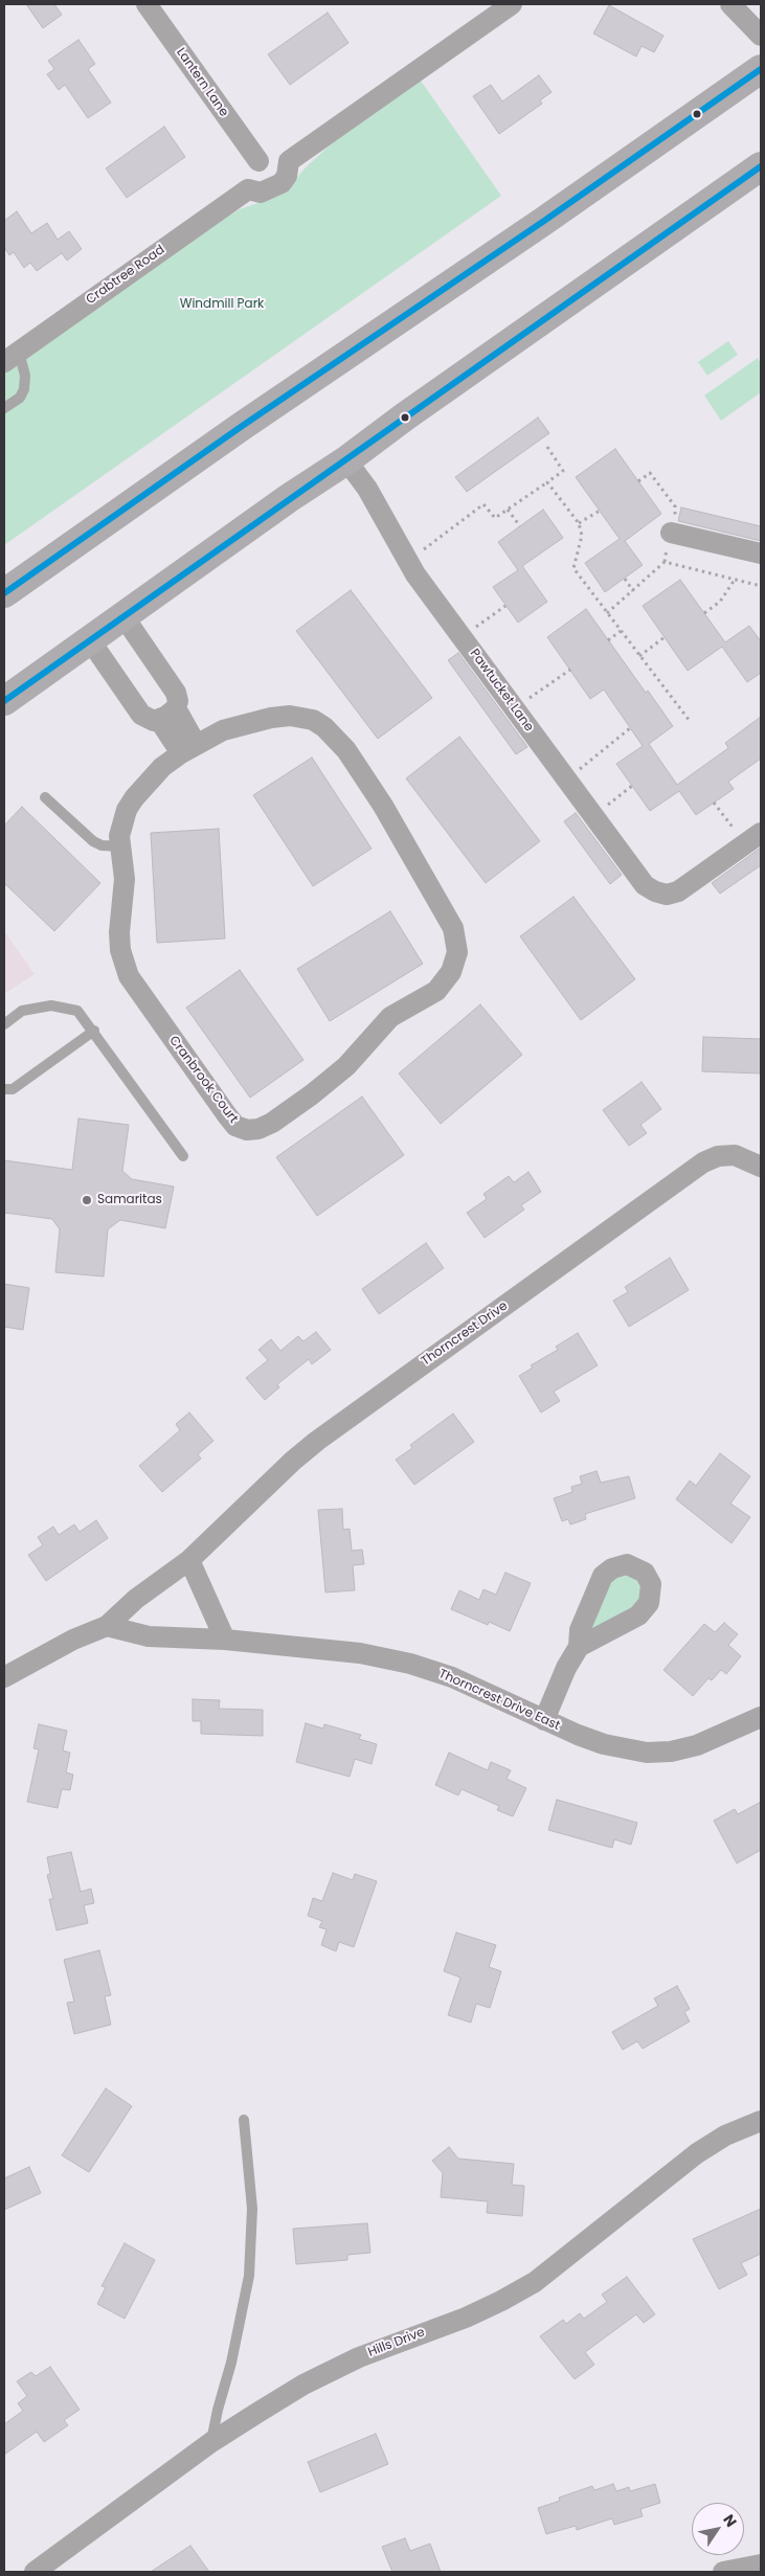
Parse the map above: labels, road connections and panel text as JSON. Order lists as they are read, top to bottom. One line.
{"streets":{"street":["Lantern Lane","Crabtree Road","Pawtucket Lane","Cranbrook Court","Thorncrest Drive","Thorncrest Drive East","Hills Drive"]},"crossings":[["Lantern Lane","Crabtree Road"],["Thorncrest Drive","Thorncrest Drive East"]],"parks":["Windmill Park"],"places":["Samaritas"],"north":"top right"}
